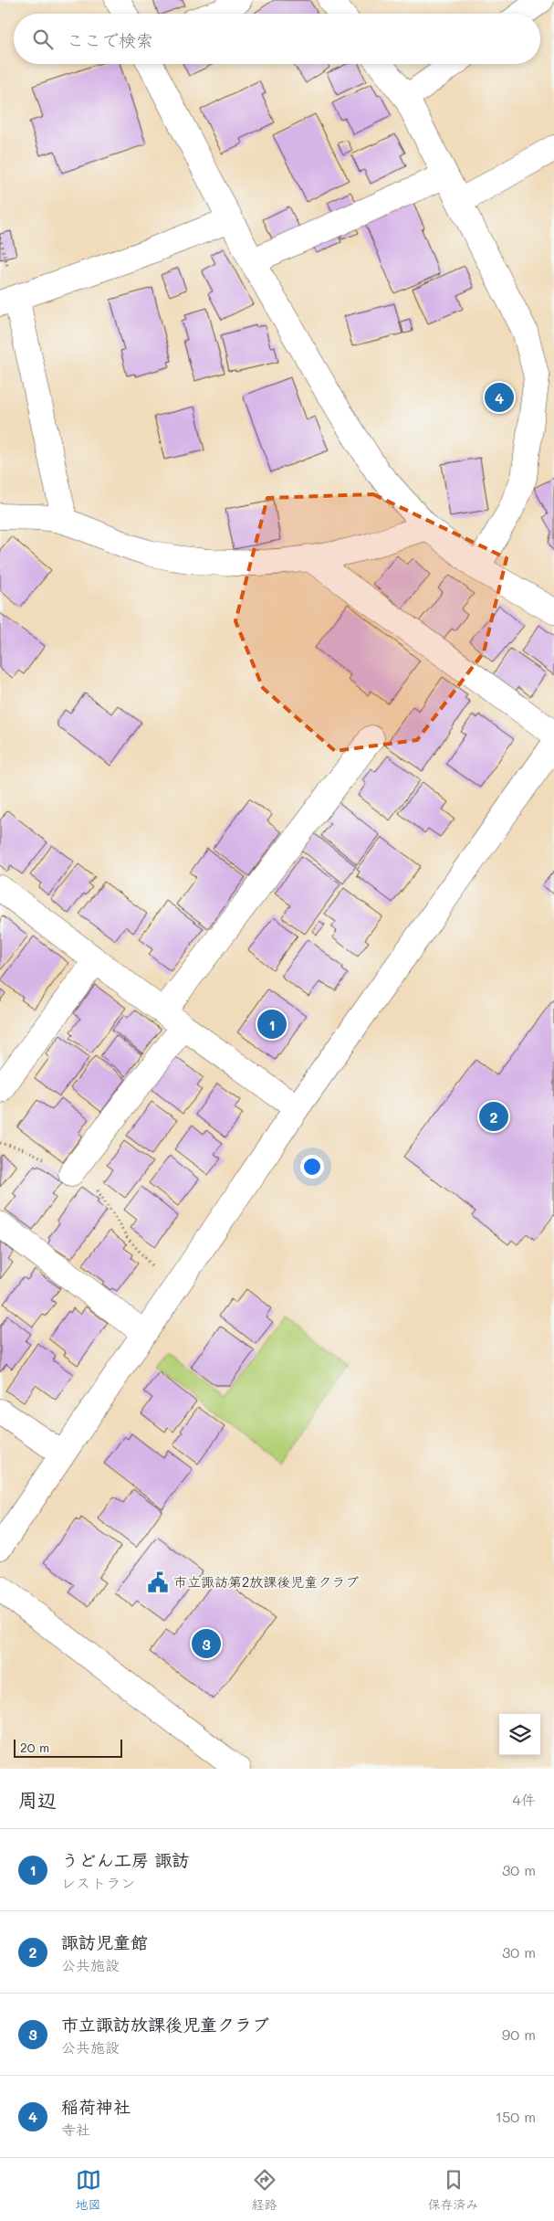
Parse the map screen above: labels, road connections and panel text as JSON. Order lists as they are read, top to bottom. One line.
{"places":{"public building":["市立諏訪第2放課後児童クラブ"]},"scale_bar":"20 m","page":{"search":"ここで検索","pins":["4","1","2","3"],"scale":"20 m","heading":["周辺","4件"],"list":[{"mark":"1","name":"うどん工房 諏訪","note":"レストラン","value":"30 m"},{"mark":"2","name":"諏訪児童館","note":"公共施設","value":"30 m"},{"mark":"3","name":"市立諏訪放課後児童クラブ","note":"公共施設","value":"90 m"},{"mark":"4","name":"稲荷神社","note":"寺社","value":"150 m"}],"nav":["地図","経路","保存済み"]}}
